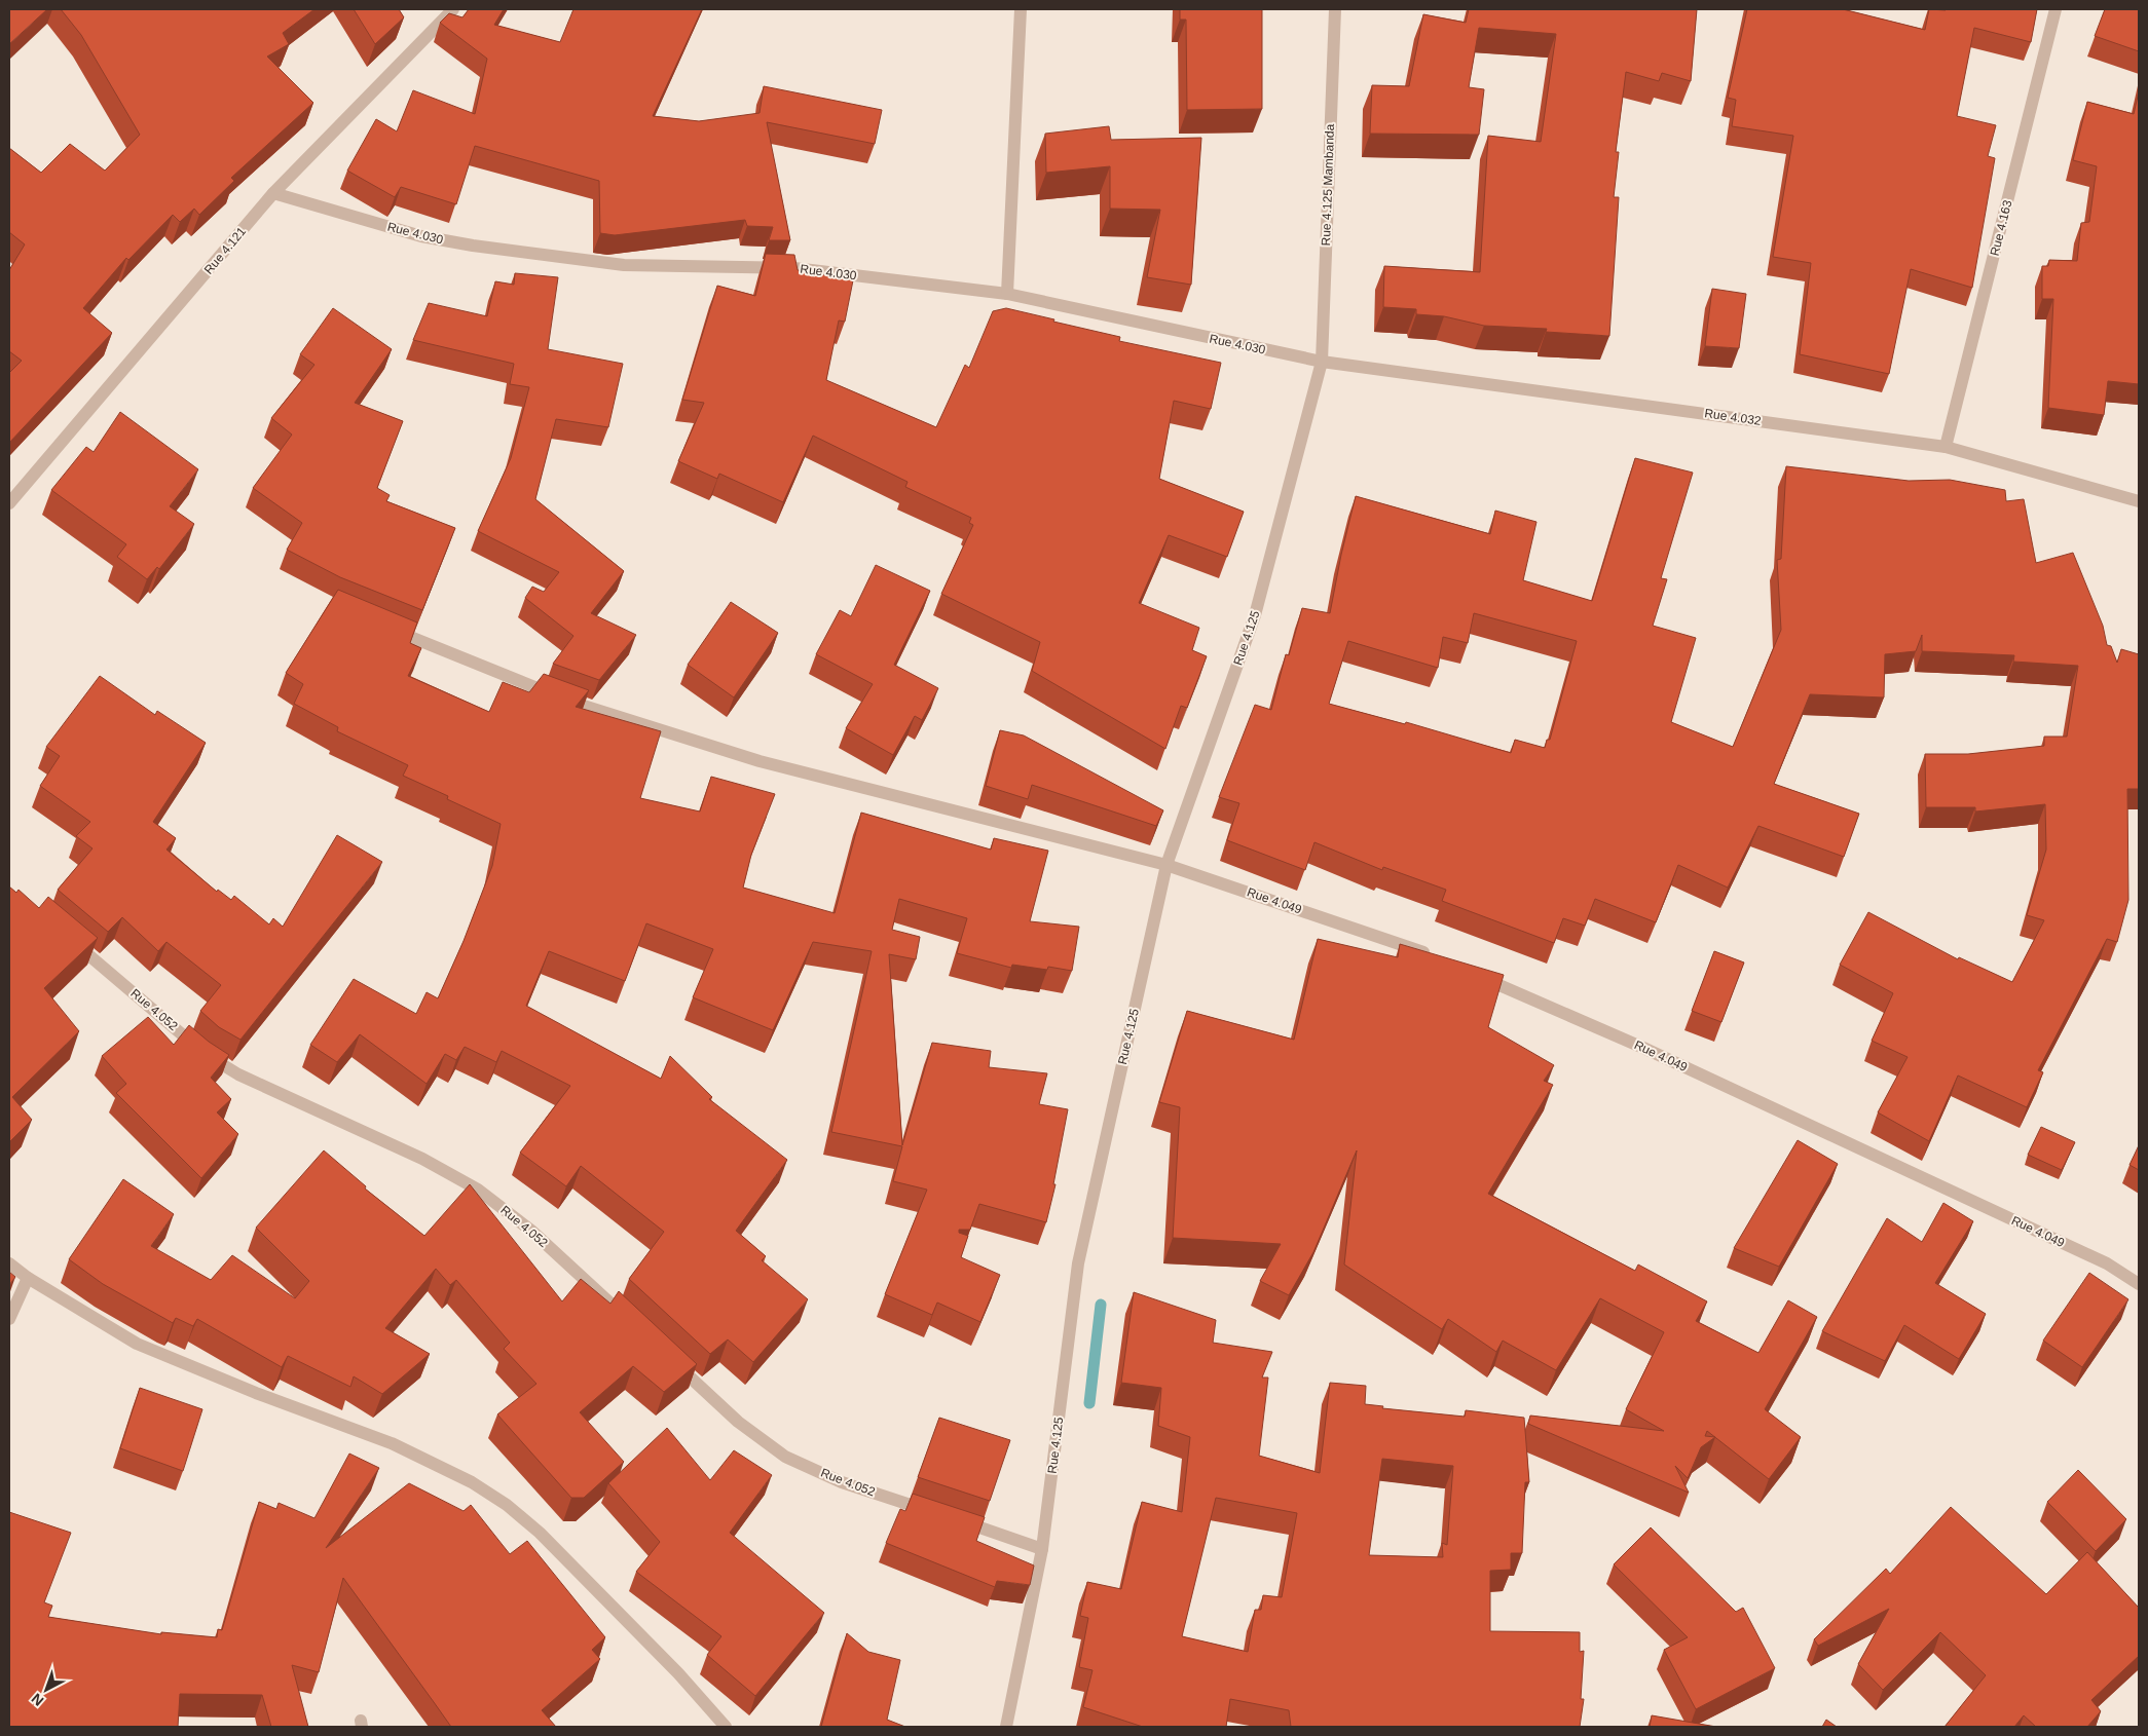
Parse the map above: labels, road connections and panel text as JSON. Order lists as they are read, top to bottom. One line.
{"streets":{"street":["Rue 4.125 Mambanda","Rue 4.163","Rue 4.030","Rue 4.121","Rue 4.032","Rue 4.125","Rue 4.049","Rue 4.052"]},"crossings":[["Rue 4.125 Mambanda","Rue 4.030"],["Rue 4.125 Mambanda","Rue 4.032"],["Rue 4.125 Mambanda","Rue 4.125"],["Rue 4.163","Rue 4.032"],["Rue 4.030","Rue 4.121"],["Rue 4.030","Rue 4.032"],["Rue 4.030","Rue 4.125"],["Rue 4.032","Rue 4.125"],["Rue 4.125","Rue 4.049"]],"north":"bottom left"}
